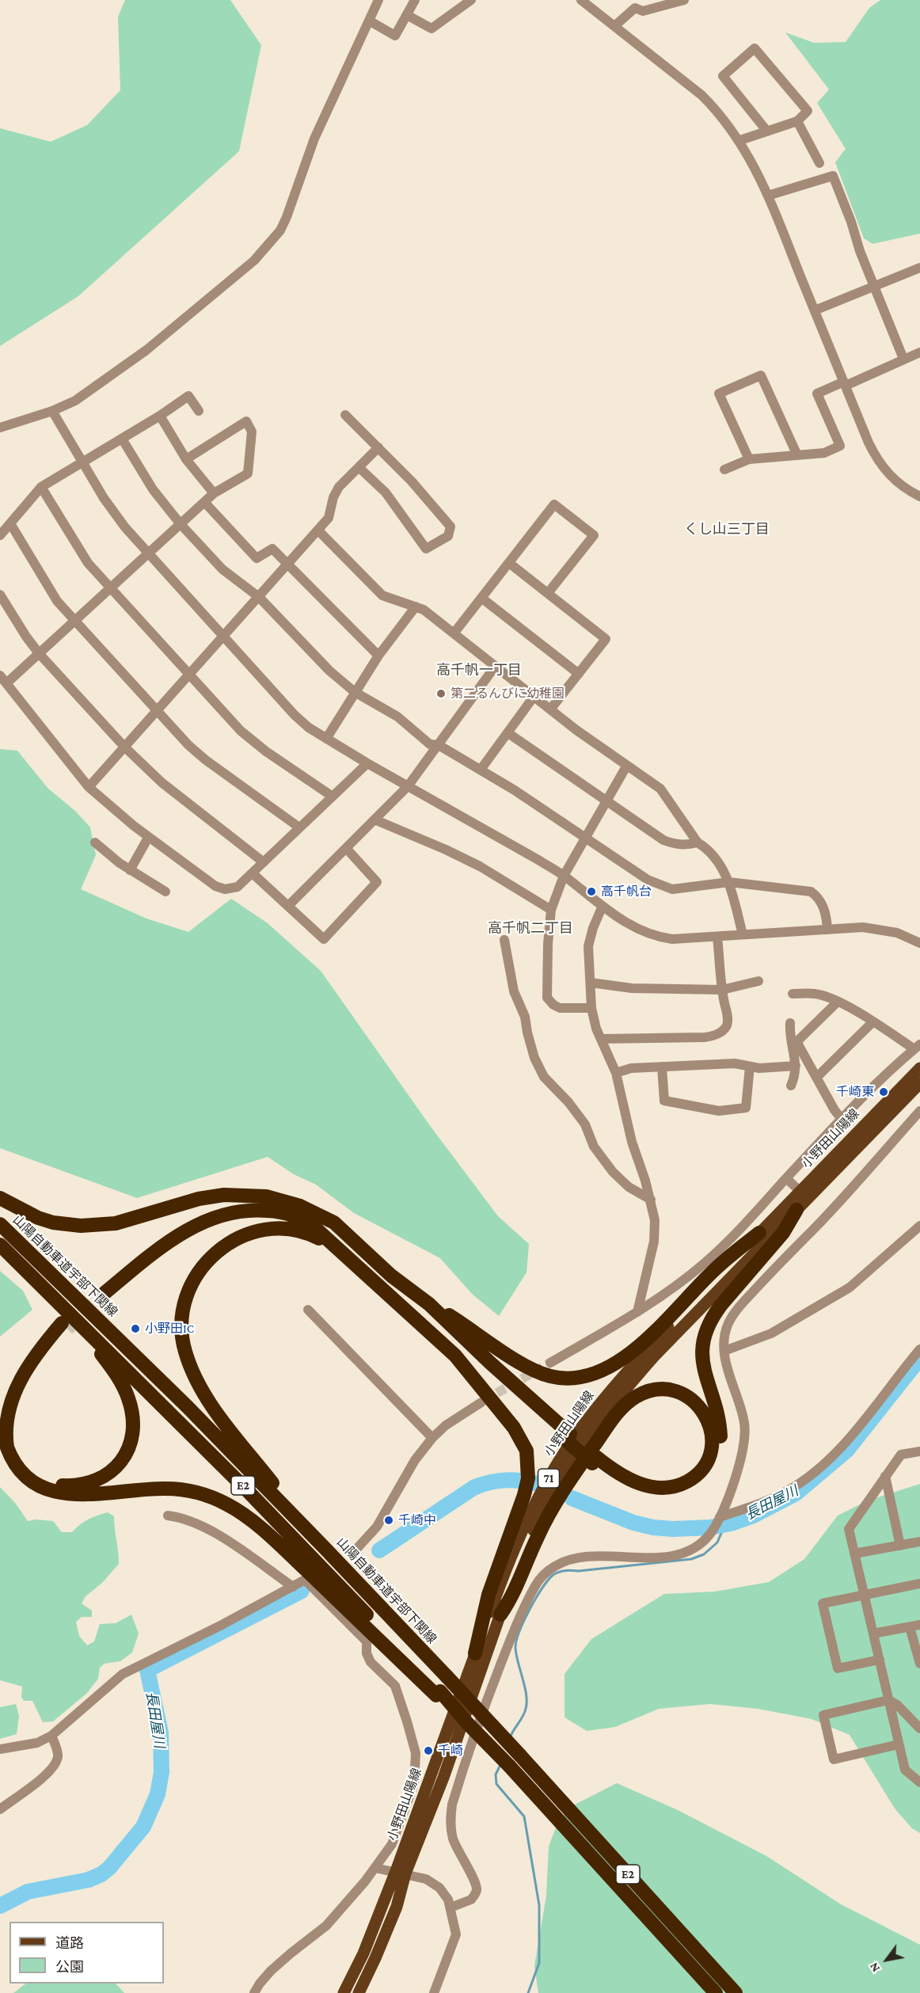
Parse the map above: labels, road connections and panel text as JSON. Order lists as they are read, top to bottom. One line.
{"streets":{"highway":["山陽自動車道宇部下関線","E2"],"main road":["小野田山陽線","71"]},"districts":["くし山三丁目","高千帆一丁目","高千帆二丁目"],"water":["長田屋川"],"places":["第二るんびに幼稚園","高千帆台","千崎東","小野田IC","千崎中","千崎"],"legend":["道路","公園"],"north":"bottom left"}
